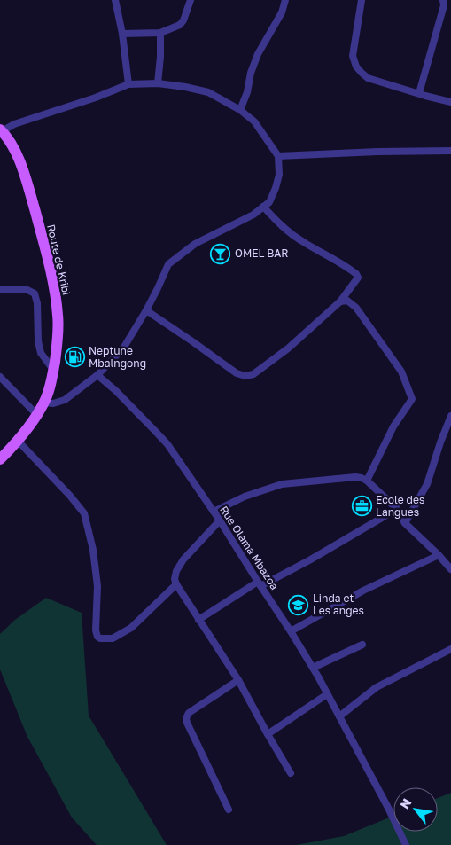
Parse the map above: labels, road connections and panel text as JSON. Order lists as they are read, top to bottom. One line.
{"streets":{"main road":["Route de Kribi"],"street":["Rue Olama Mbazoa"]},"places":{"bar":["OMEL BAR"],"fuel station":["Neptune Mbalngong"],"office":["Ecole des Langues"],"school or university":["Linda et Les anges"]},"north":"top left"}
